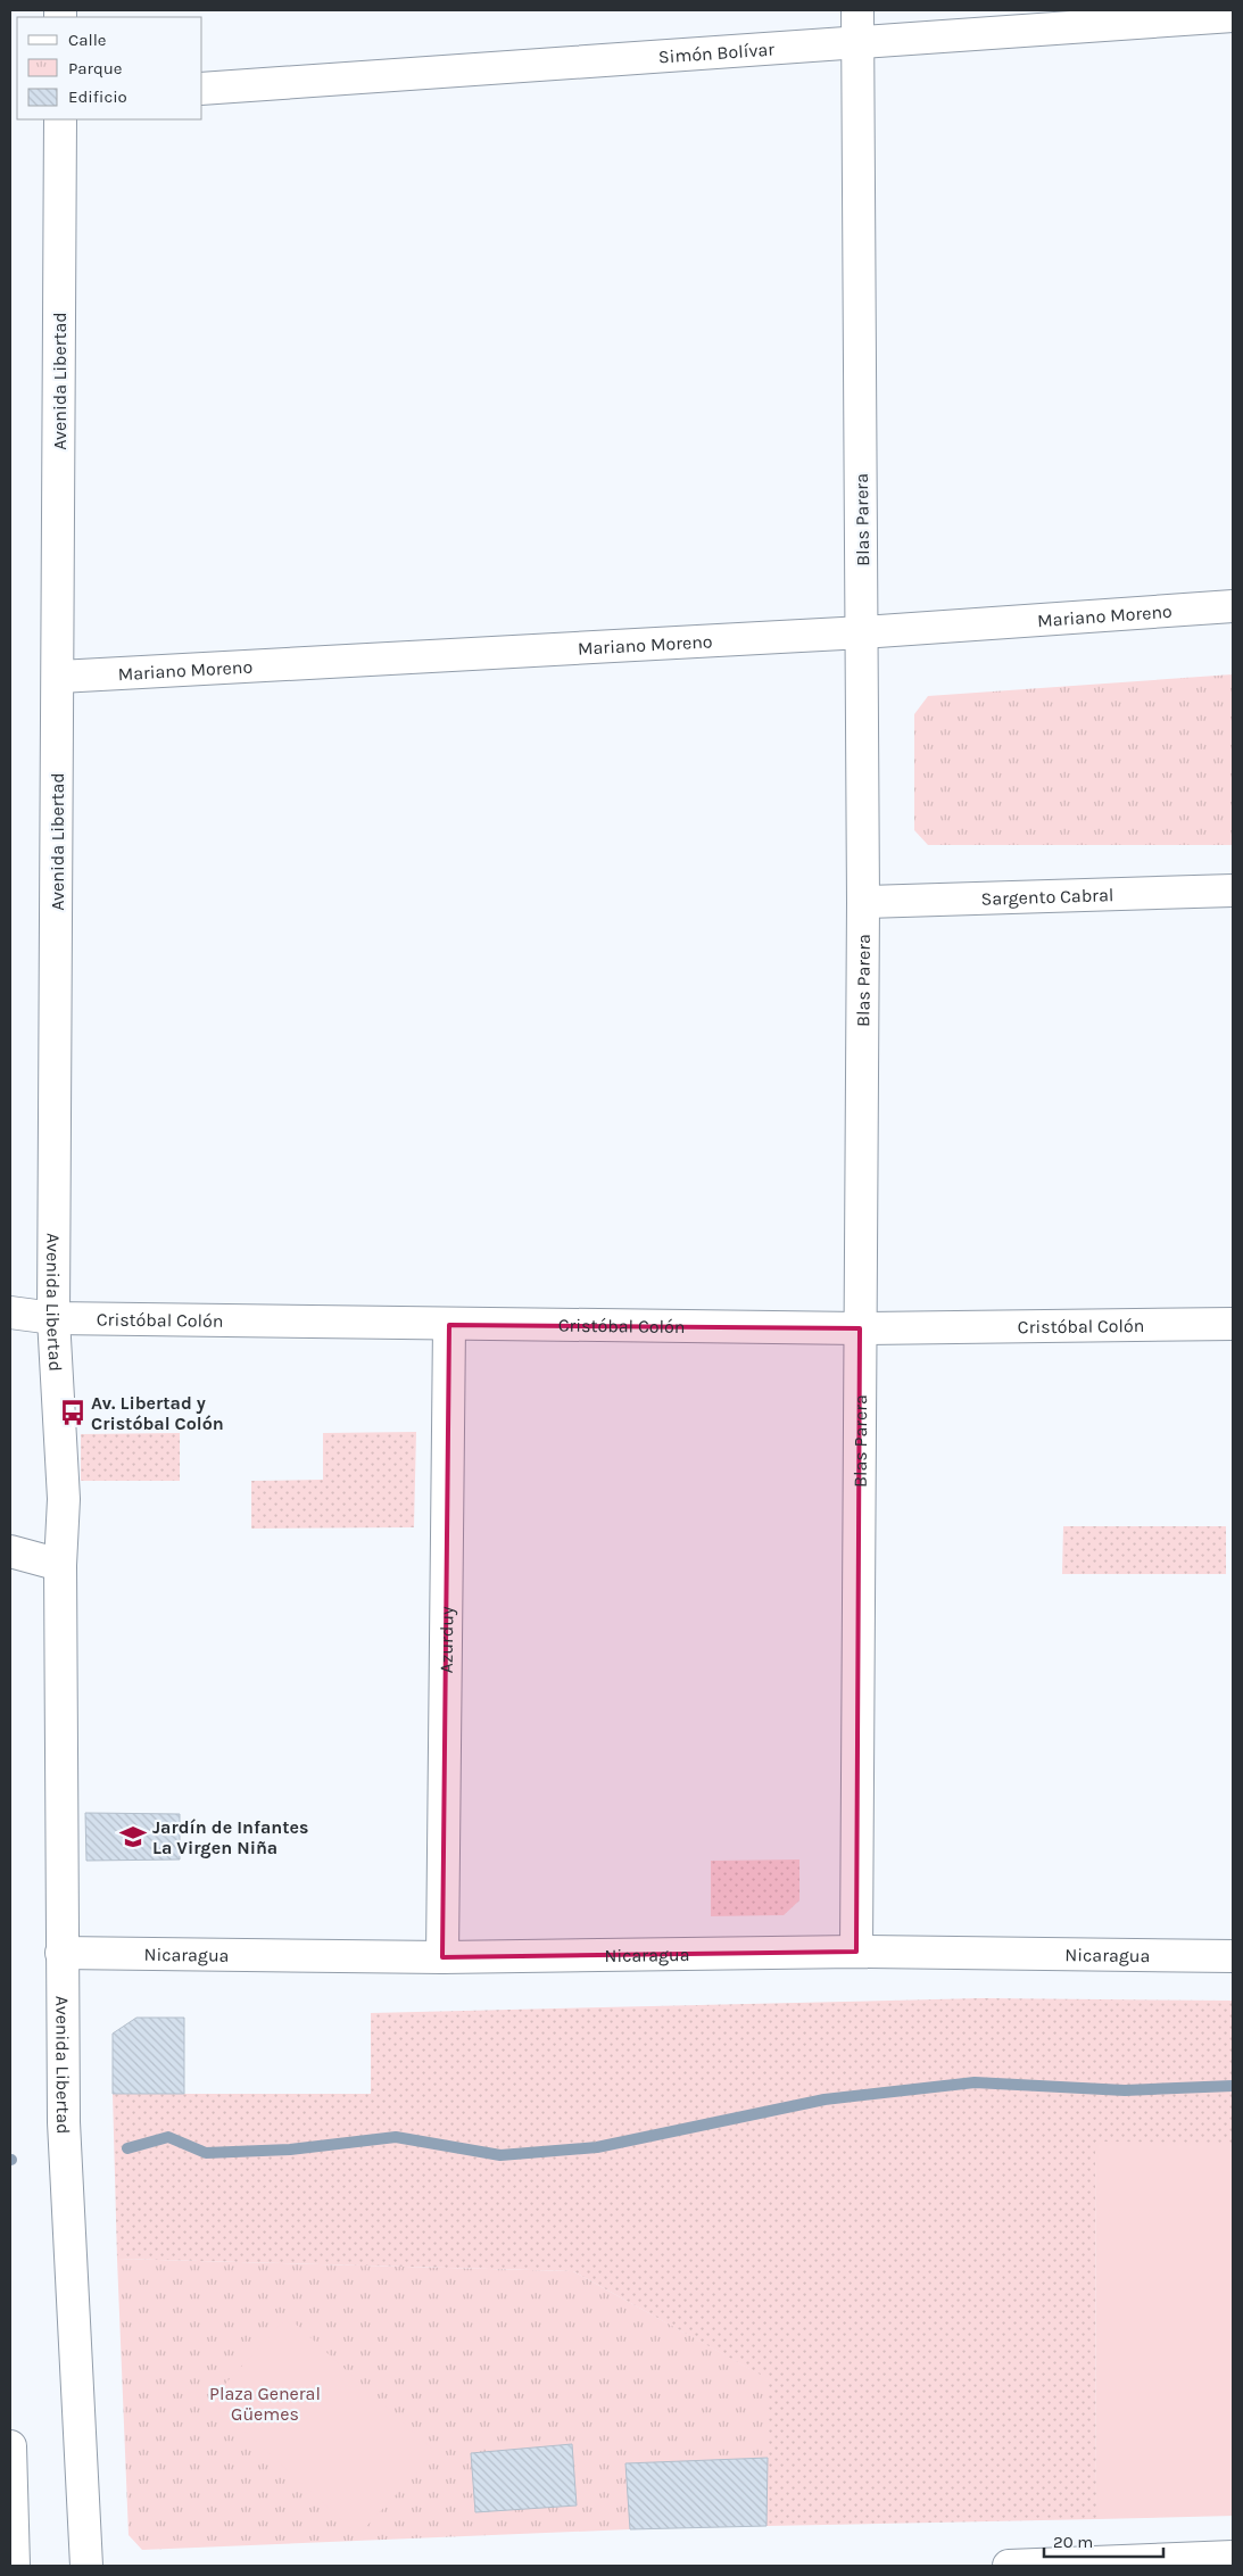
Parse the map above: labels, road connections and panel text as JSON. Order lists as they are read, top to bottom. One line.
{"streets":{"street":["Simón Bolívar","Avenida Libertad","Blas Parera","Mariano Moreno","Sargento Cabral","Cristóbal Colón","Azurduy","Nicaragua"]},"crossings":[["Simón Bolívar","Blas Parera"],["Avenida Libertad","Mariano Moreno"],["Avenida Libertad","Cristóbal Colón"],["Avenida Libertad","Nicaragua"],["Blas Parera","Mariano Moreno"],["Blas Parera","Sargento Cabral"],["Blas Parera","Cristóbal Colón"],["Blas Parera","Nicaragua"],["Cristóbal Colón","Azurduy"],["Azurduy","Nicaragua"]],"parks":["Plaza General Güemes"],"places":{"bus stop":["Av. Libertad y Cristóbal Colón"],"school or university":["Jardín de Infantes La Virgen Niña"]},"legend":["Calle","Parque","Edificio"],"scale_bar":"20 m"}
